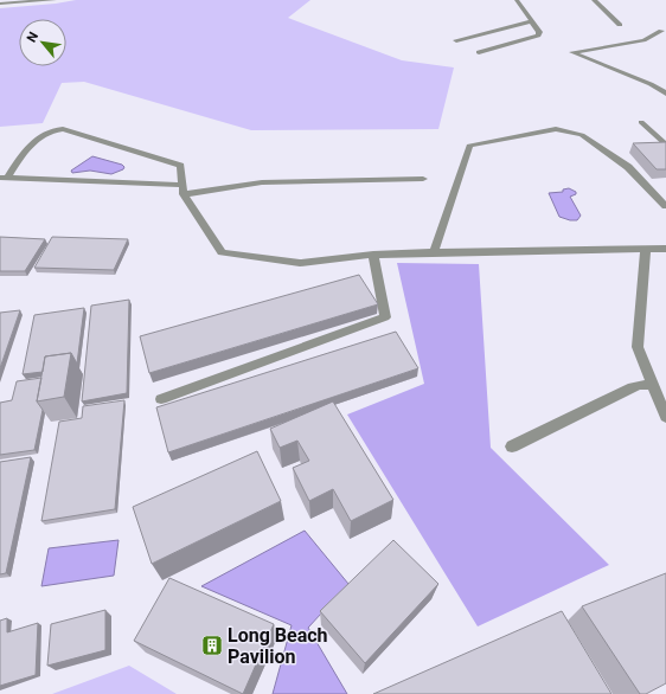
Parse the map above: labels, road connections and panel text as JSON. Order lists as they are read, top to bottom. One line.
{"places":{"building":["Long Beach Pavilion"]},"north":"top left"}
